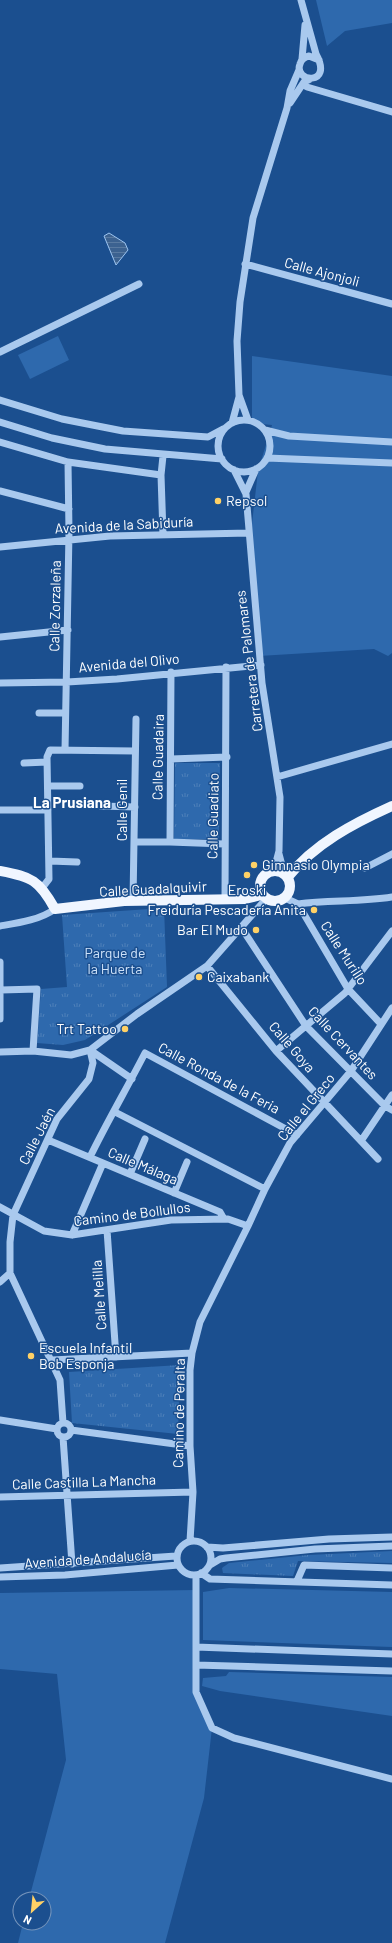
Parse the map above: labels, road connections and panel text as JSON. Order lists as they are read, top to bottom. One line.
{"streets":{"main road":["Calle Guadalquivir"],"street":["Calle Ajonjoli","Avenida de la Sabiduría","Calle Zorzaleña","Carretera de Palomares","Avenida del Olivo","Calle Guadaira","Calle Genil","Calle Guadiato","Calle Murillo","Calle Cervantes","Calle Goya","Calle Ronda de la Feria","Calle el Greco","Calle Jaén","Calle Málaga","Camino de Bollullos","Calle Melilla","Camino de Peralta","Calle Castilla La Mancha","Avenida de Andalucía"]},"crossings":[["Avenida de la Sabiduría","Calle Zorzaleña"],["Avenida de la Sabiduría","Carretera de Palomares"],["Calle Zorzaleña","Avenida del Olivo"],["Carretera de Palomares","Avenida del Olivo"],["Carretera de Palomares","Calle Guadalquivir"],["Avenida del Olivo","Calle Guadaira"],["Avenida del Olivo","Calle Guadiato"],["Calle Guadaira","Calle Guadiato"],["Calle Genil","Calle Guadalquivir"],["Calle Guadiato","Calle Guadalquivir"],["Calle Murillo","Calle el Greco"],["Calle Cervantes","Calle el Greco"],["Calle Goya","Calle el Greco"],["Calle Ronda de la Feria","Calle el Greco"],["Calle Ronda de la Feria","Calle Málaga"],["Calle el Greco","Camino de Peralta"],["Calle Jaén","Calle Málaga"],["Calle Jaén","Camino de Bollullos"],["Calle Málaga","Camino de Bollullos"],["Camino de Bollullos","Calle Melilla"],["Camino de Peralta","Calle Castilla La Mancha"],["Camino de Peralta","Avenida de Andalucía"]],"districts":["La Prusiana"],"parks":["Parque de la Huerta"],"places":["Repsol","Gimnasio Olympia","Eroski","Freiduría Pescadería Anita","Bar El Mudo","Caixabank","Trt Tattoo","Escuela Infantil Bob Esponja"],"north":"bottom left"}
